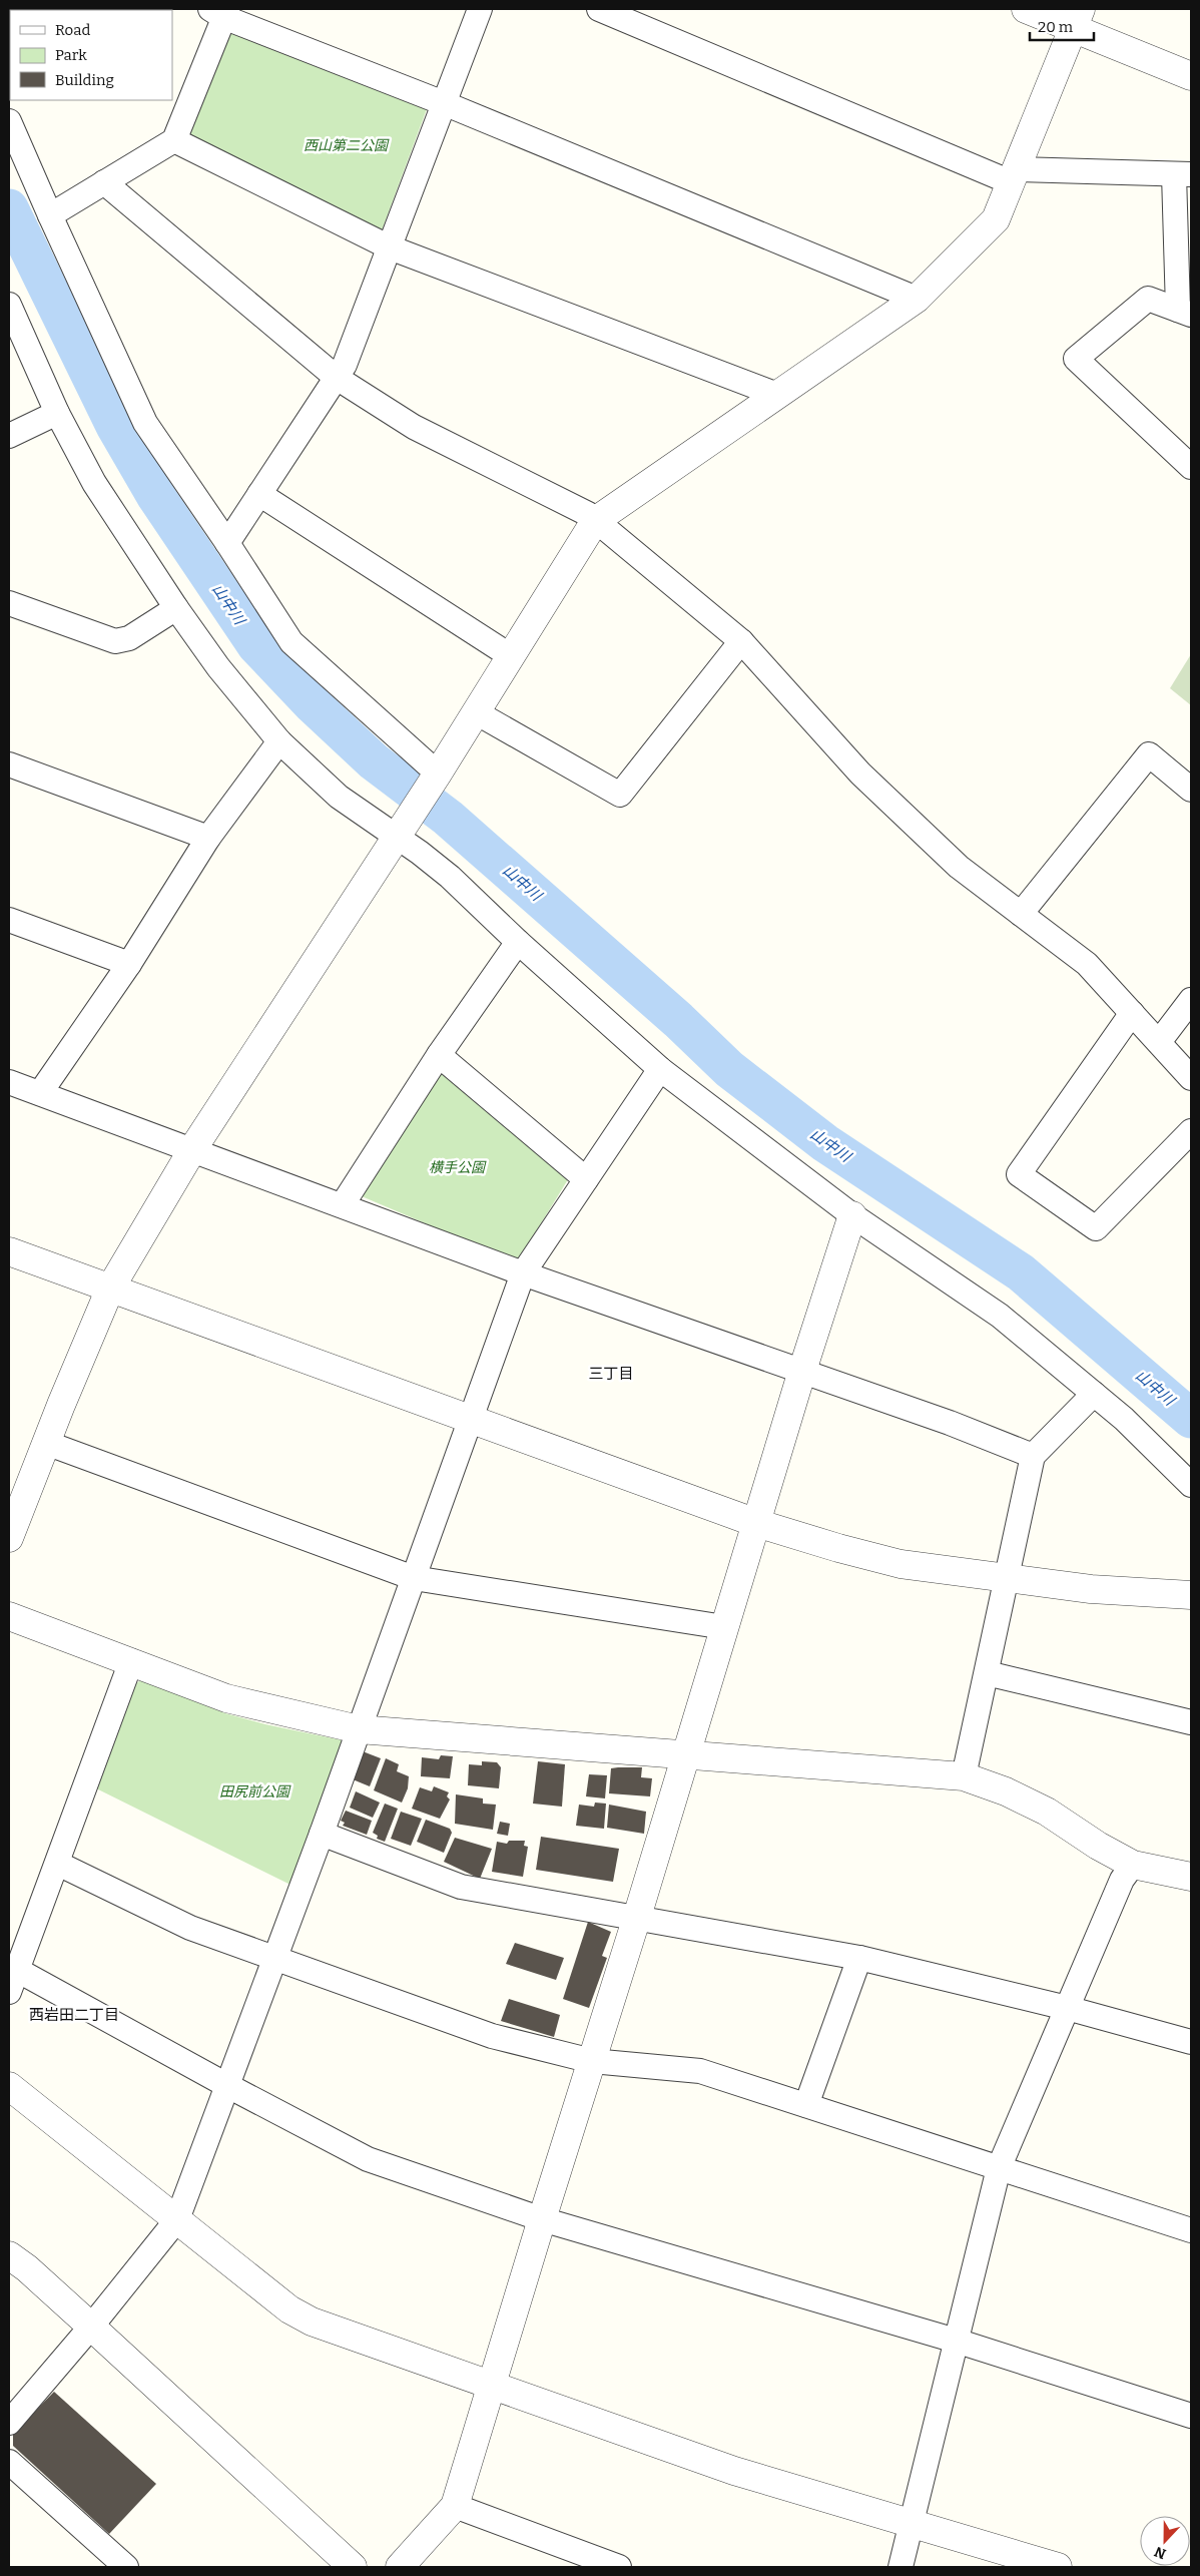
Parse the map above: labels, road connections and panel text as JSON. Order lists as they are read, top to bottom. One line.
{"districts":["三丁目","西岩田二丁目"],"water":["山中川"],"parks":["西山第二公園","横手公園","田尻前公園"],"legend":["Road","Park","Building"],"scale_bar":"20 m","north":"bottom"}
